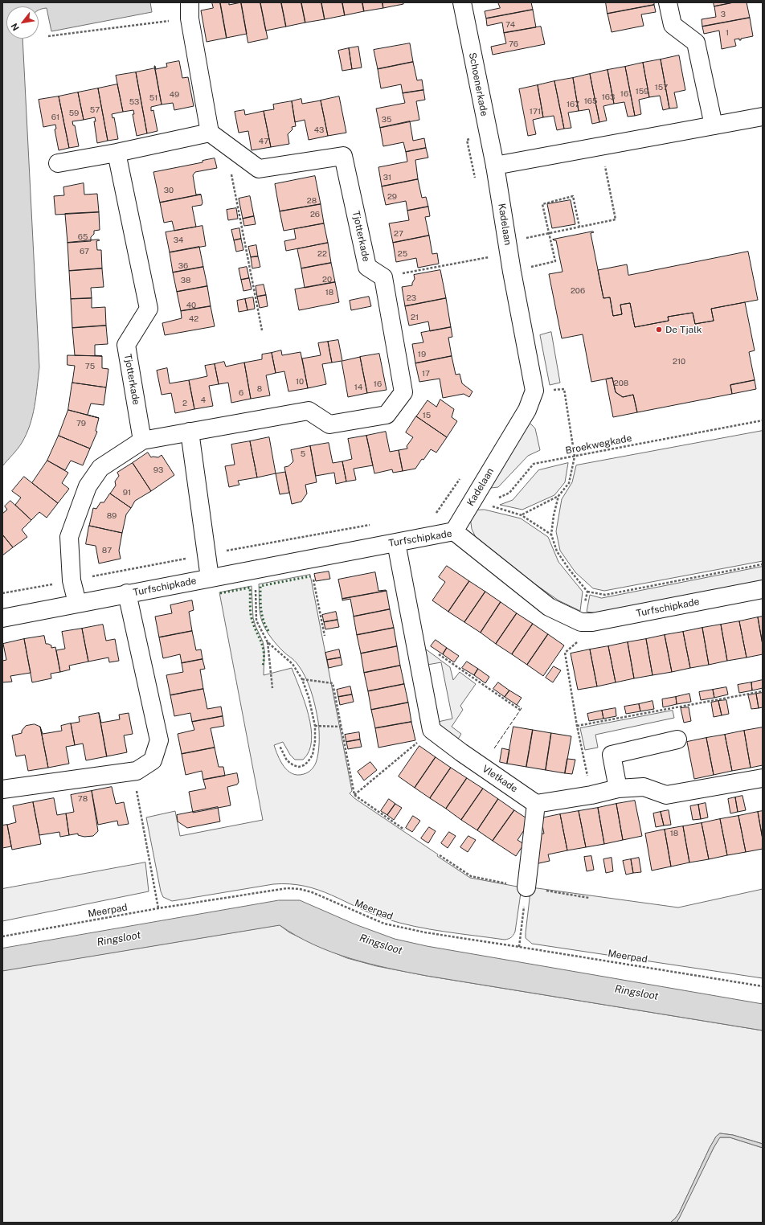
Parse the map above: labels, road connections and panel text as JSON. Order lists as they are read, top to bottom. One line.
{"streets":{"street":["Schoenerkade","Kadelaan","Tjotterkade","Turfschipkade","Vletkade"],"path":["Broekwegkade","Meerpad"]},"crossings":[["Schoenerkade","Kadelaan"],["Kadelaan","Broekwegkade"],["Kadelaan","Turfschipkade"]],"water":["Ringsloot"],"places":["De Tjalk"],"house_numbers":["3","74","1","76","157","159","161","49","163","51","165","53","167","57","171","59","61","35","43","47","31","30","29","28","26","27","65","34","67","22","25","36","20","38","206","18","23","40","21","42","19","210","75","17","10","208","16","14","8","6","4","2","15","79","5","93","91","89","87","78","18"],"north":"bottom left"}
